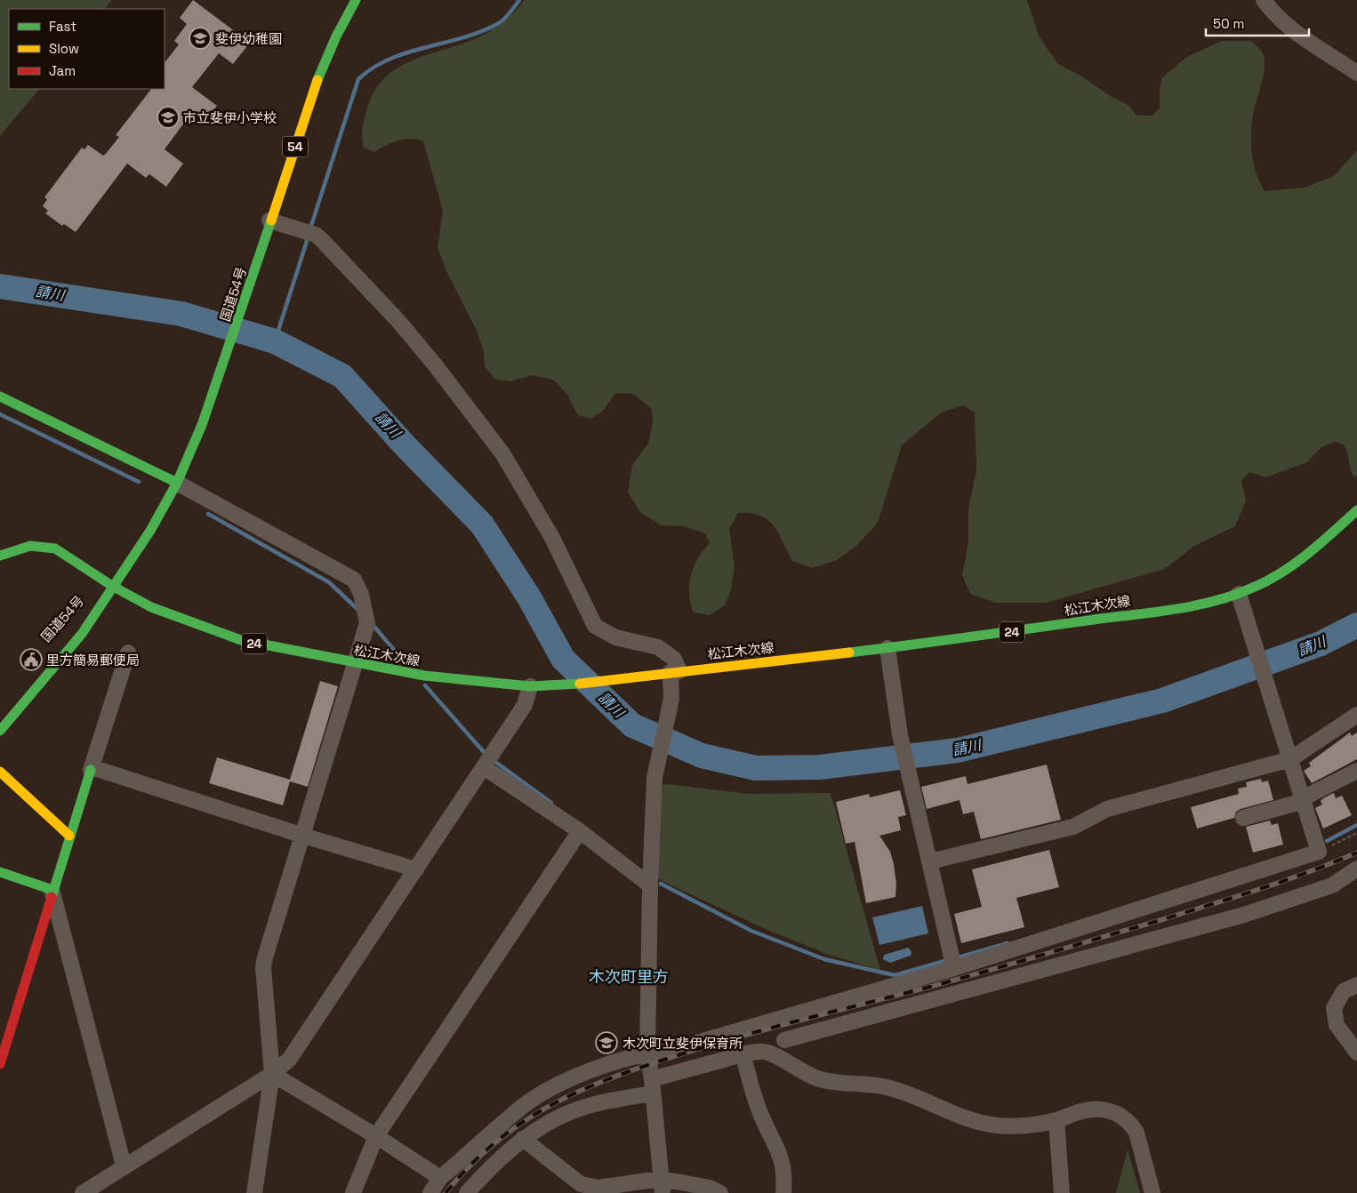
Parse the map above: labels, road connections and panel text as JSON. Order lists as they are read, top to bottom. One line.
{"streets":{"main road":["54","国道54号","松江木次線","24"]},"crossings":[["国道54号","松江木次線"]],"districts":["木次町里方"],"water":["請川"],"places":{"school or university":["斐伊幼稚園","市立斐伊小学校","木次町立斐伊保育所"],"public building":["里方簡易郵便局"]},"legend":["Fast","Slow","Jam"],"scale_bar":"50 m"}
